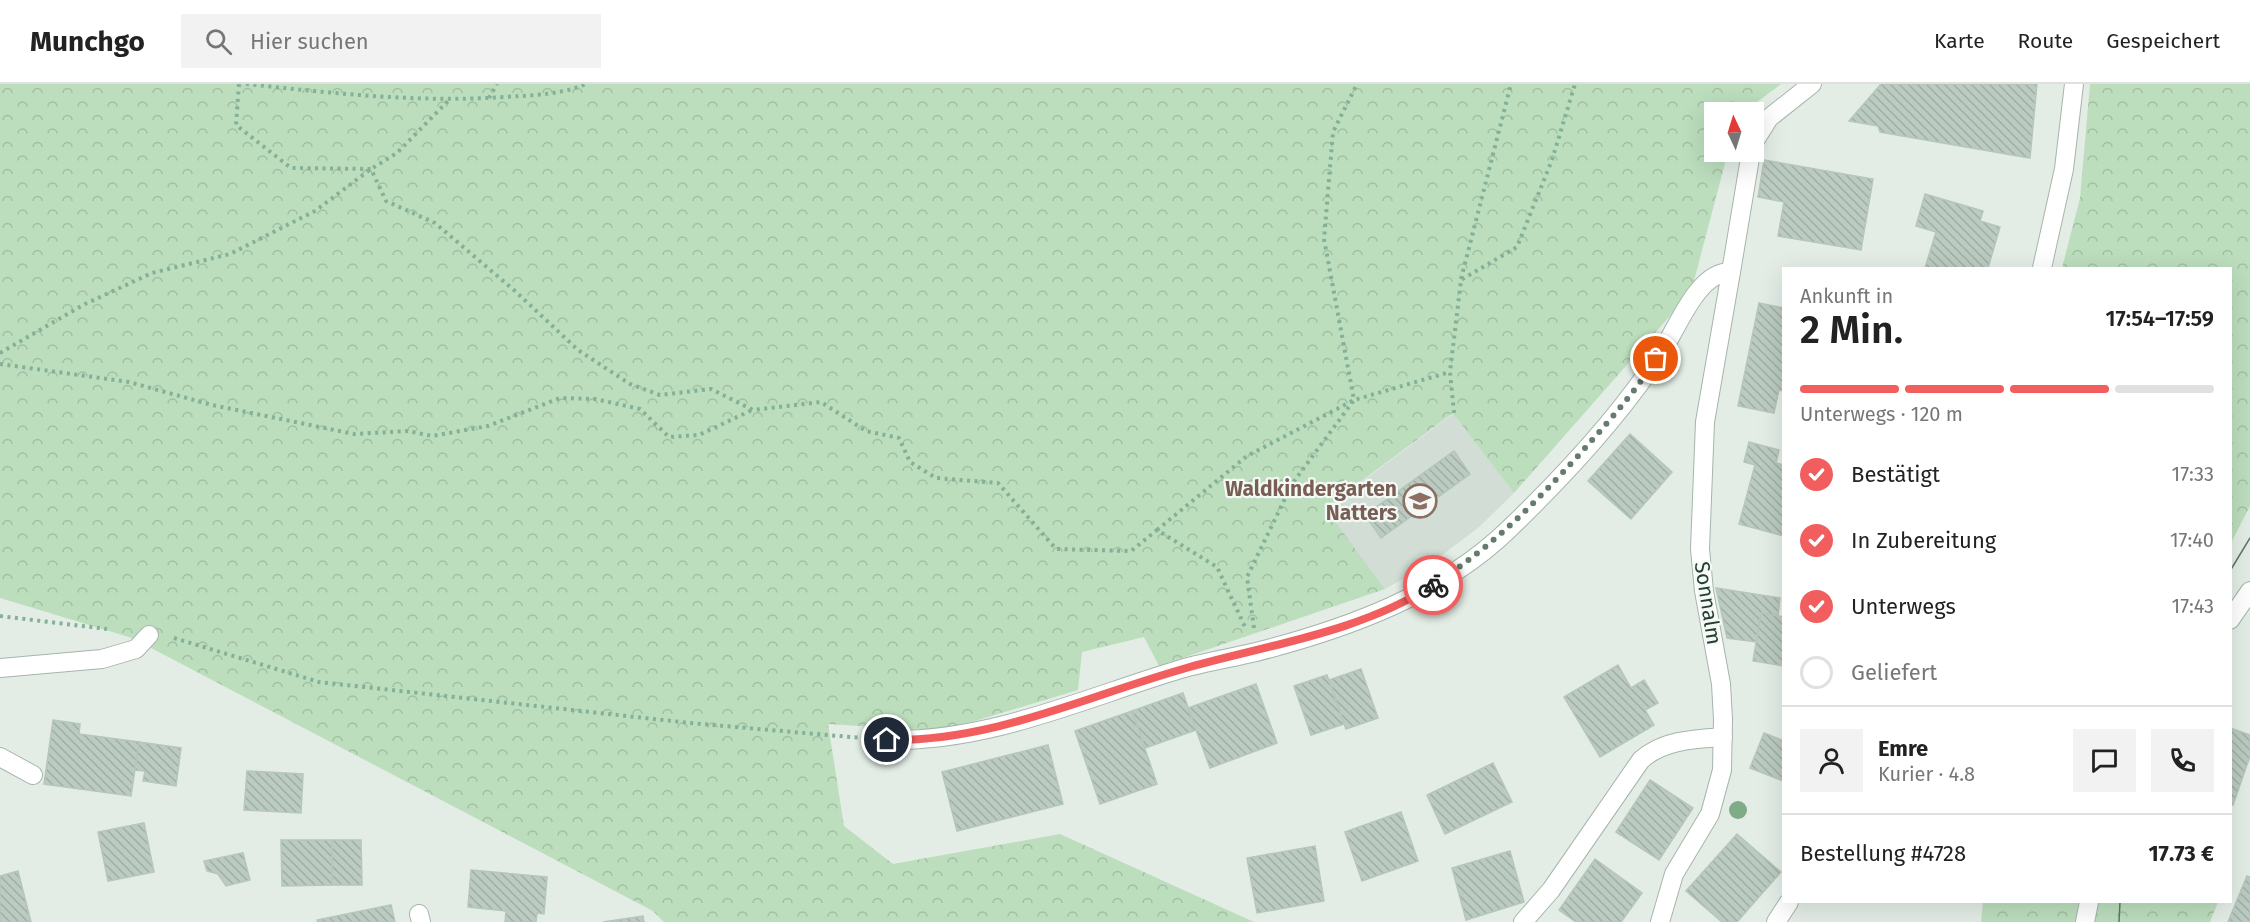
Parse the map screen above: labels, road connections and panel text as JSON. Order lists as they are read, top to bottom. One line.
{"streets":{"street":["Sonnalm"]},"places":{"school or university":["Waldkindergarten Natters"]},"north":"top","page":{"header":"Munchgo","search":"Hier suchen","nav":["Karte","Route","Gespeichert"],"heading":["2 Min.","Ankunft in","17:54–17:59"],"panel":["Emre","Kurier · 4.8","Bestellung #4728","17.73 €"],"bar":"Unterwegs · 120 m","list":[["Bestätigt","17:33"],["In Zubereitung","17:40"],["Unterwegs","17:43"],"Geliefert"]}}
